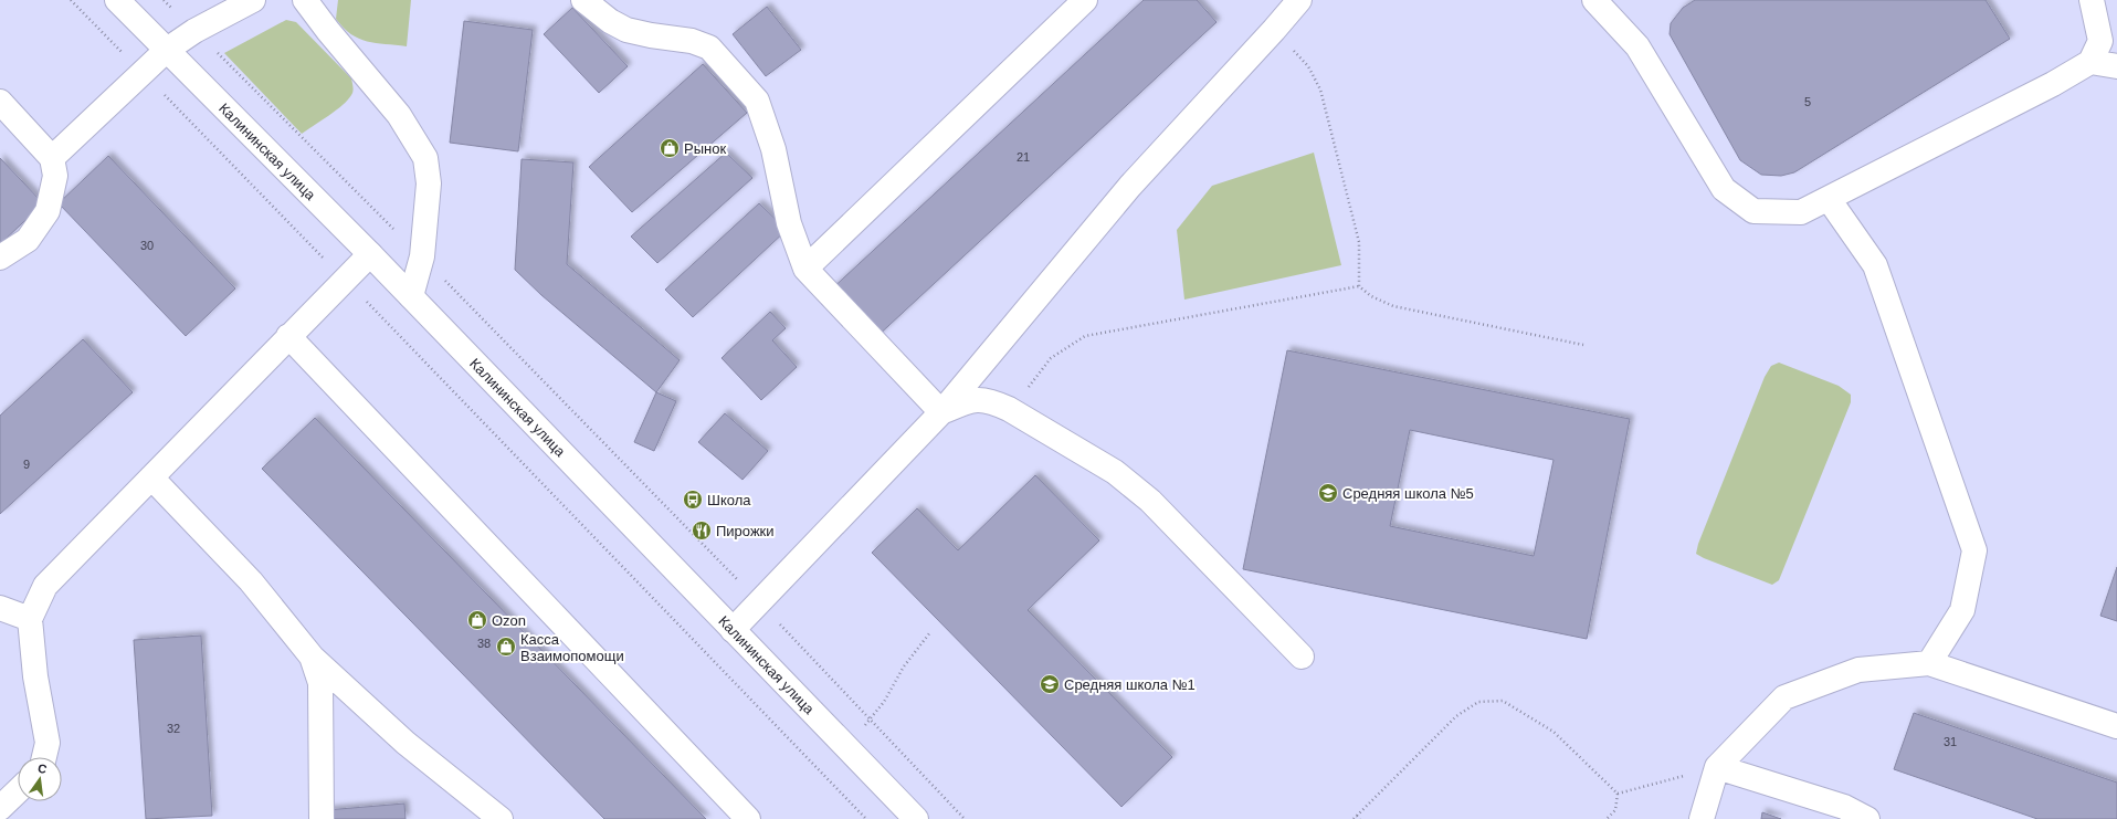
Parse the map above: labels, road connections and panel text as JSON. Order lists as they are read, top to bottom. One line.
{"streets":{"main road":["Калининская улица"]},"places":{"shop":["Рынок","Ozon","Касса Взаимопомощи"],"school or university":["Средняя школа №5","Средняя школа №1"],"bus stop":["Школа"],"restaurant":["Пирожки"]},"house_numbers":["5","21","30","9","38","32","31"],"north":"top"}
